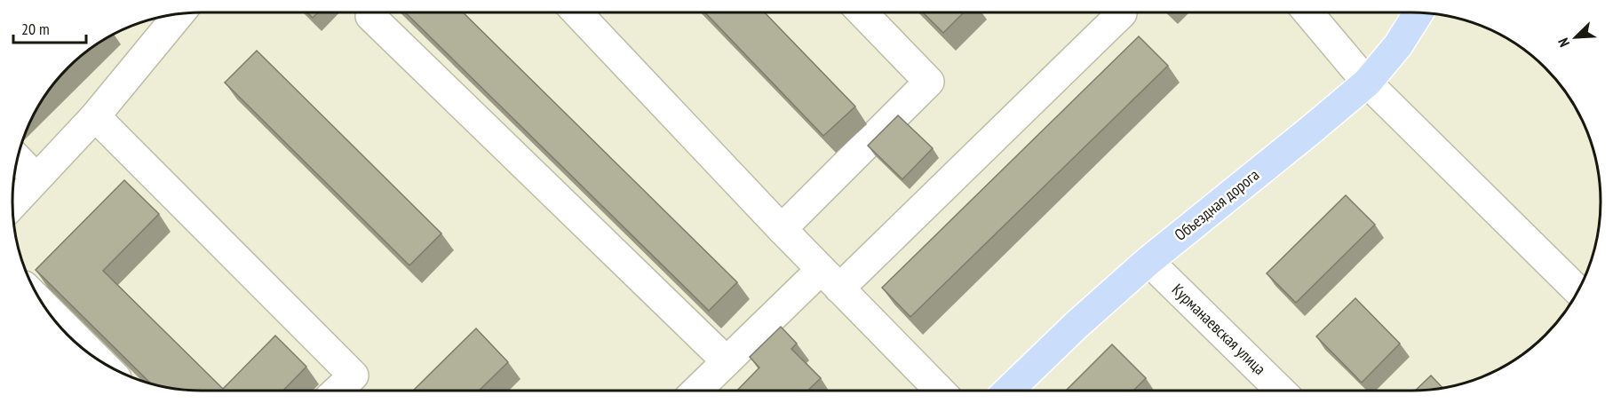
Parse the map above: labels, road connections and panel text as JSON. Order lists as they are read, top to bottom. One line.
{"streets":{"main road":["Объездная дорога"],"street":["Курманаевская улица"]},"crossings":[["Объездная дорога","Курманаевская улица"]],"scale_bar":"20 m","north":"bottom left"}
